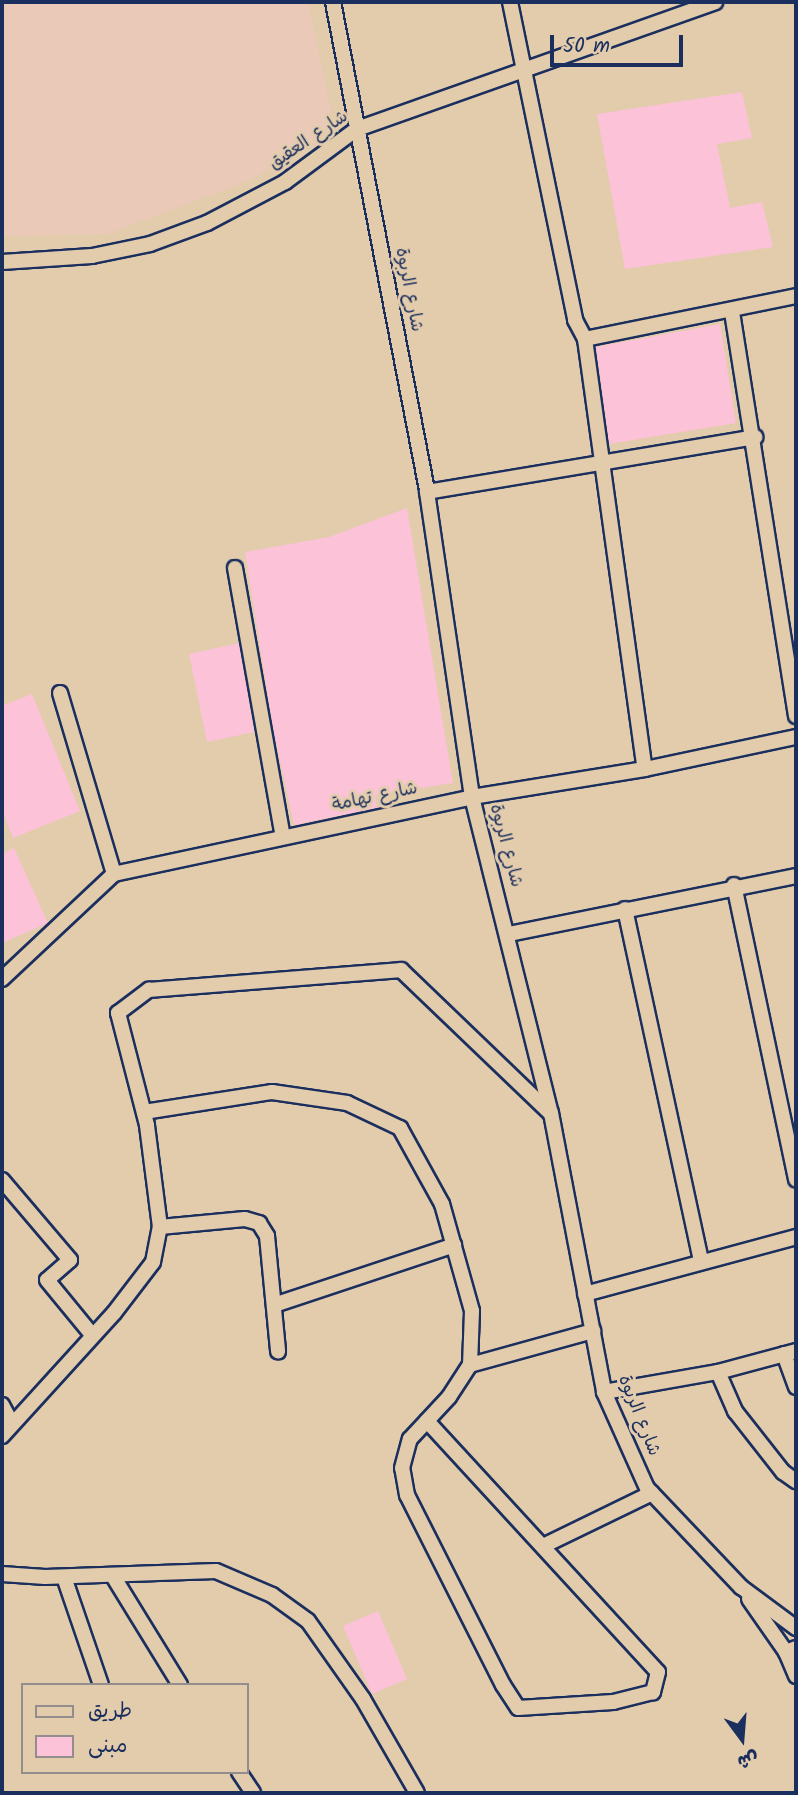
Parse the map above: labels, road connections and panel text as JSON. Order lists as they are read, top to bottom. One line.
{"streets":{"street":["شارع العقيق","شارع الربوة","شارع تهامة"]},"crossings":[["شارع العقيق","شارع الربوة"],["شارع الربوة","شارع تهامة"]],"legend":["طريق","مبنى"],"scale_bar":"50 m","north":"bottom"}
